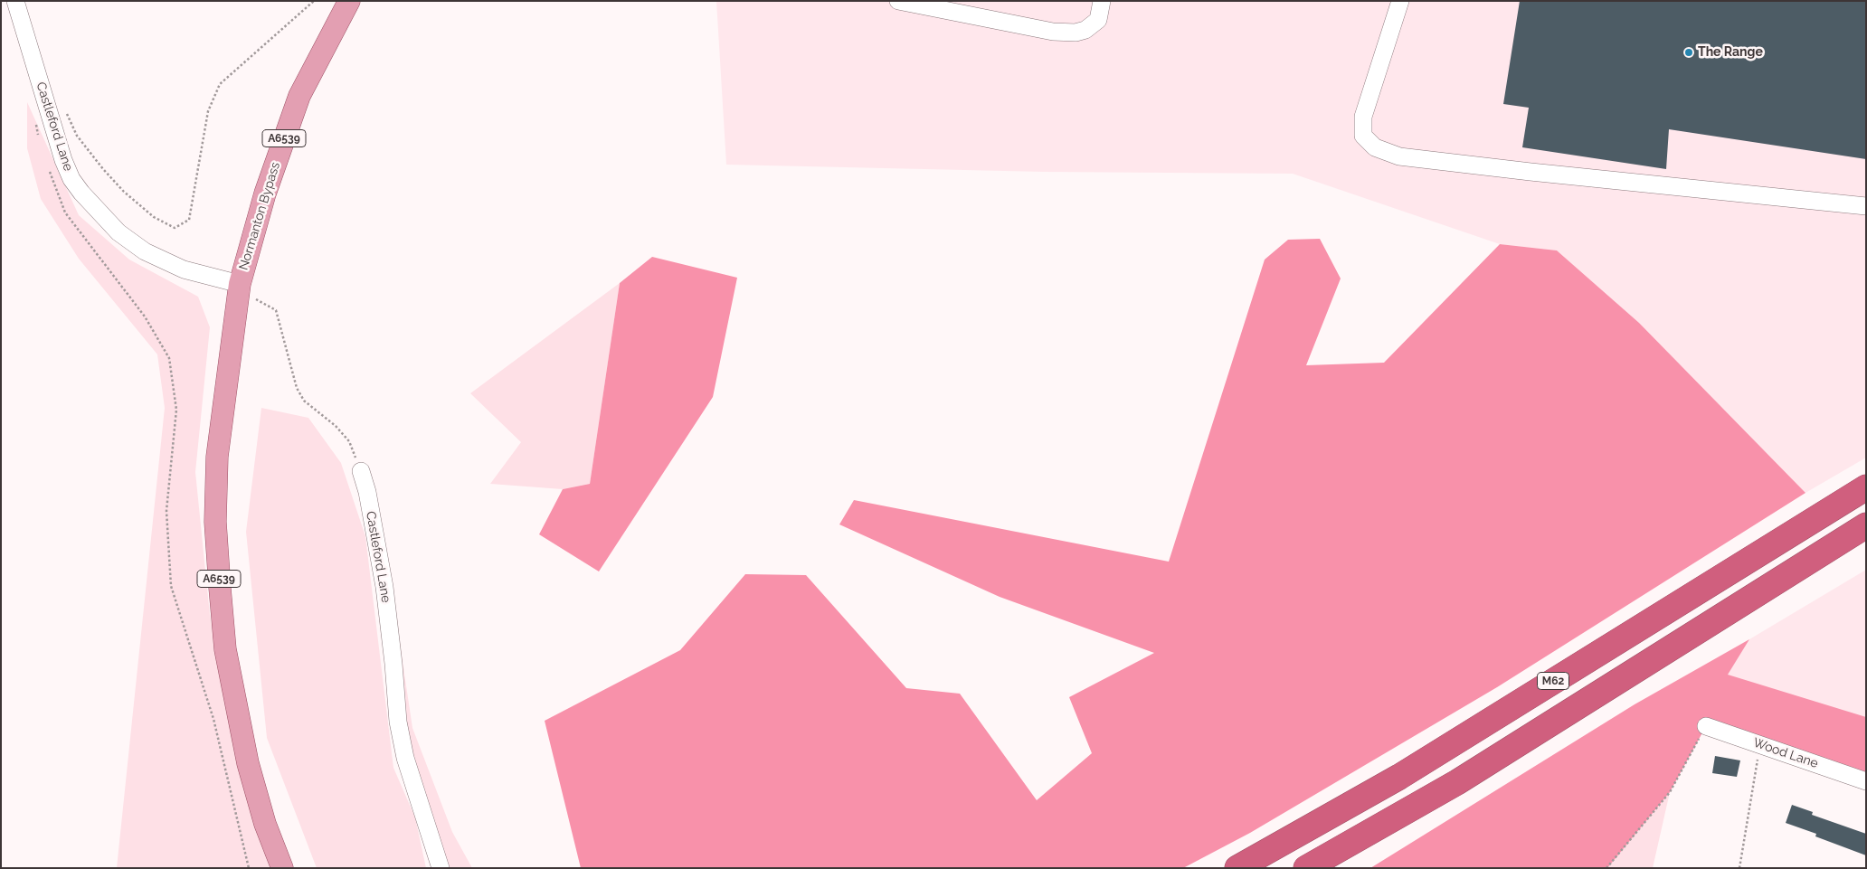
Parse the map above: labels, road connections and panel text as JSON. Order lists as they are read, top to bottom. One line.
{"streets":{"highway":["M62"],"main road":["A6539","Normanton Bypass"],"street":["Castleford Lane","Wood Lane"]},"crossings":[["Castleford Lane","A6539"],["Castleford Lane","Normanton Bypass"],["A6539","Normanton Bypass"]],"places":["The Range"]}
